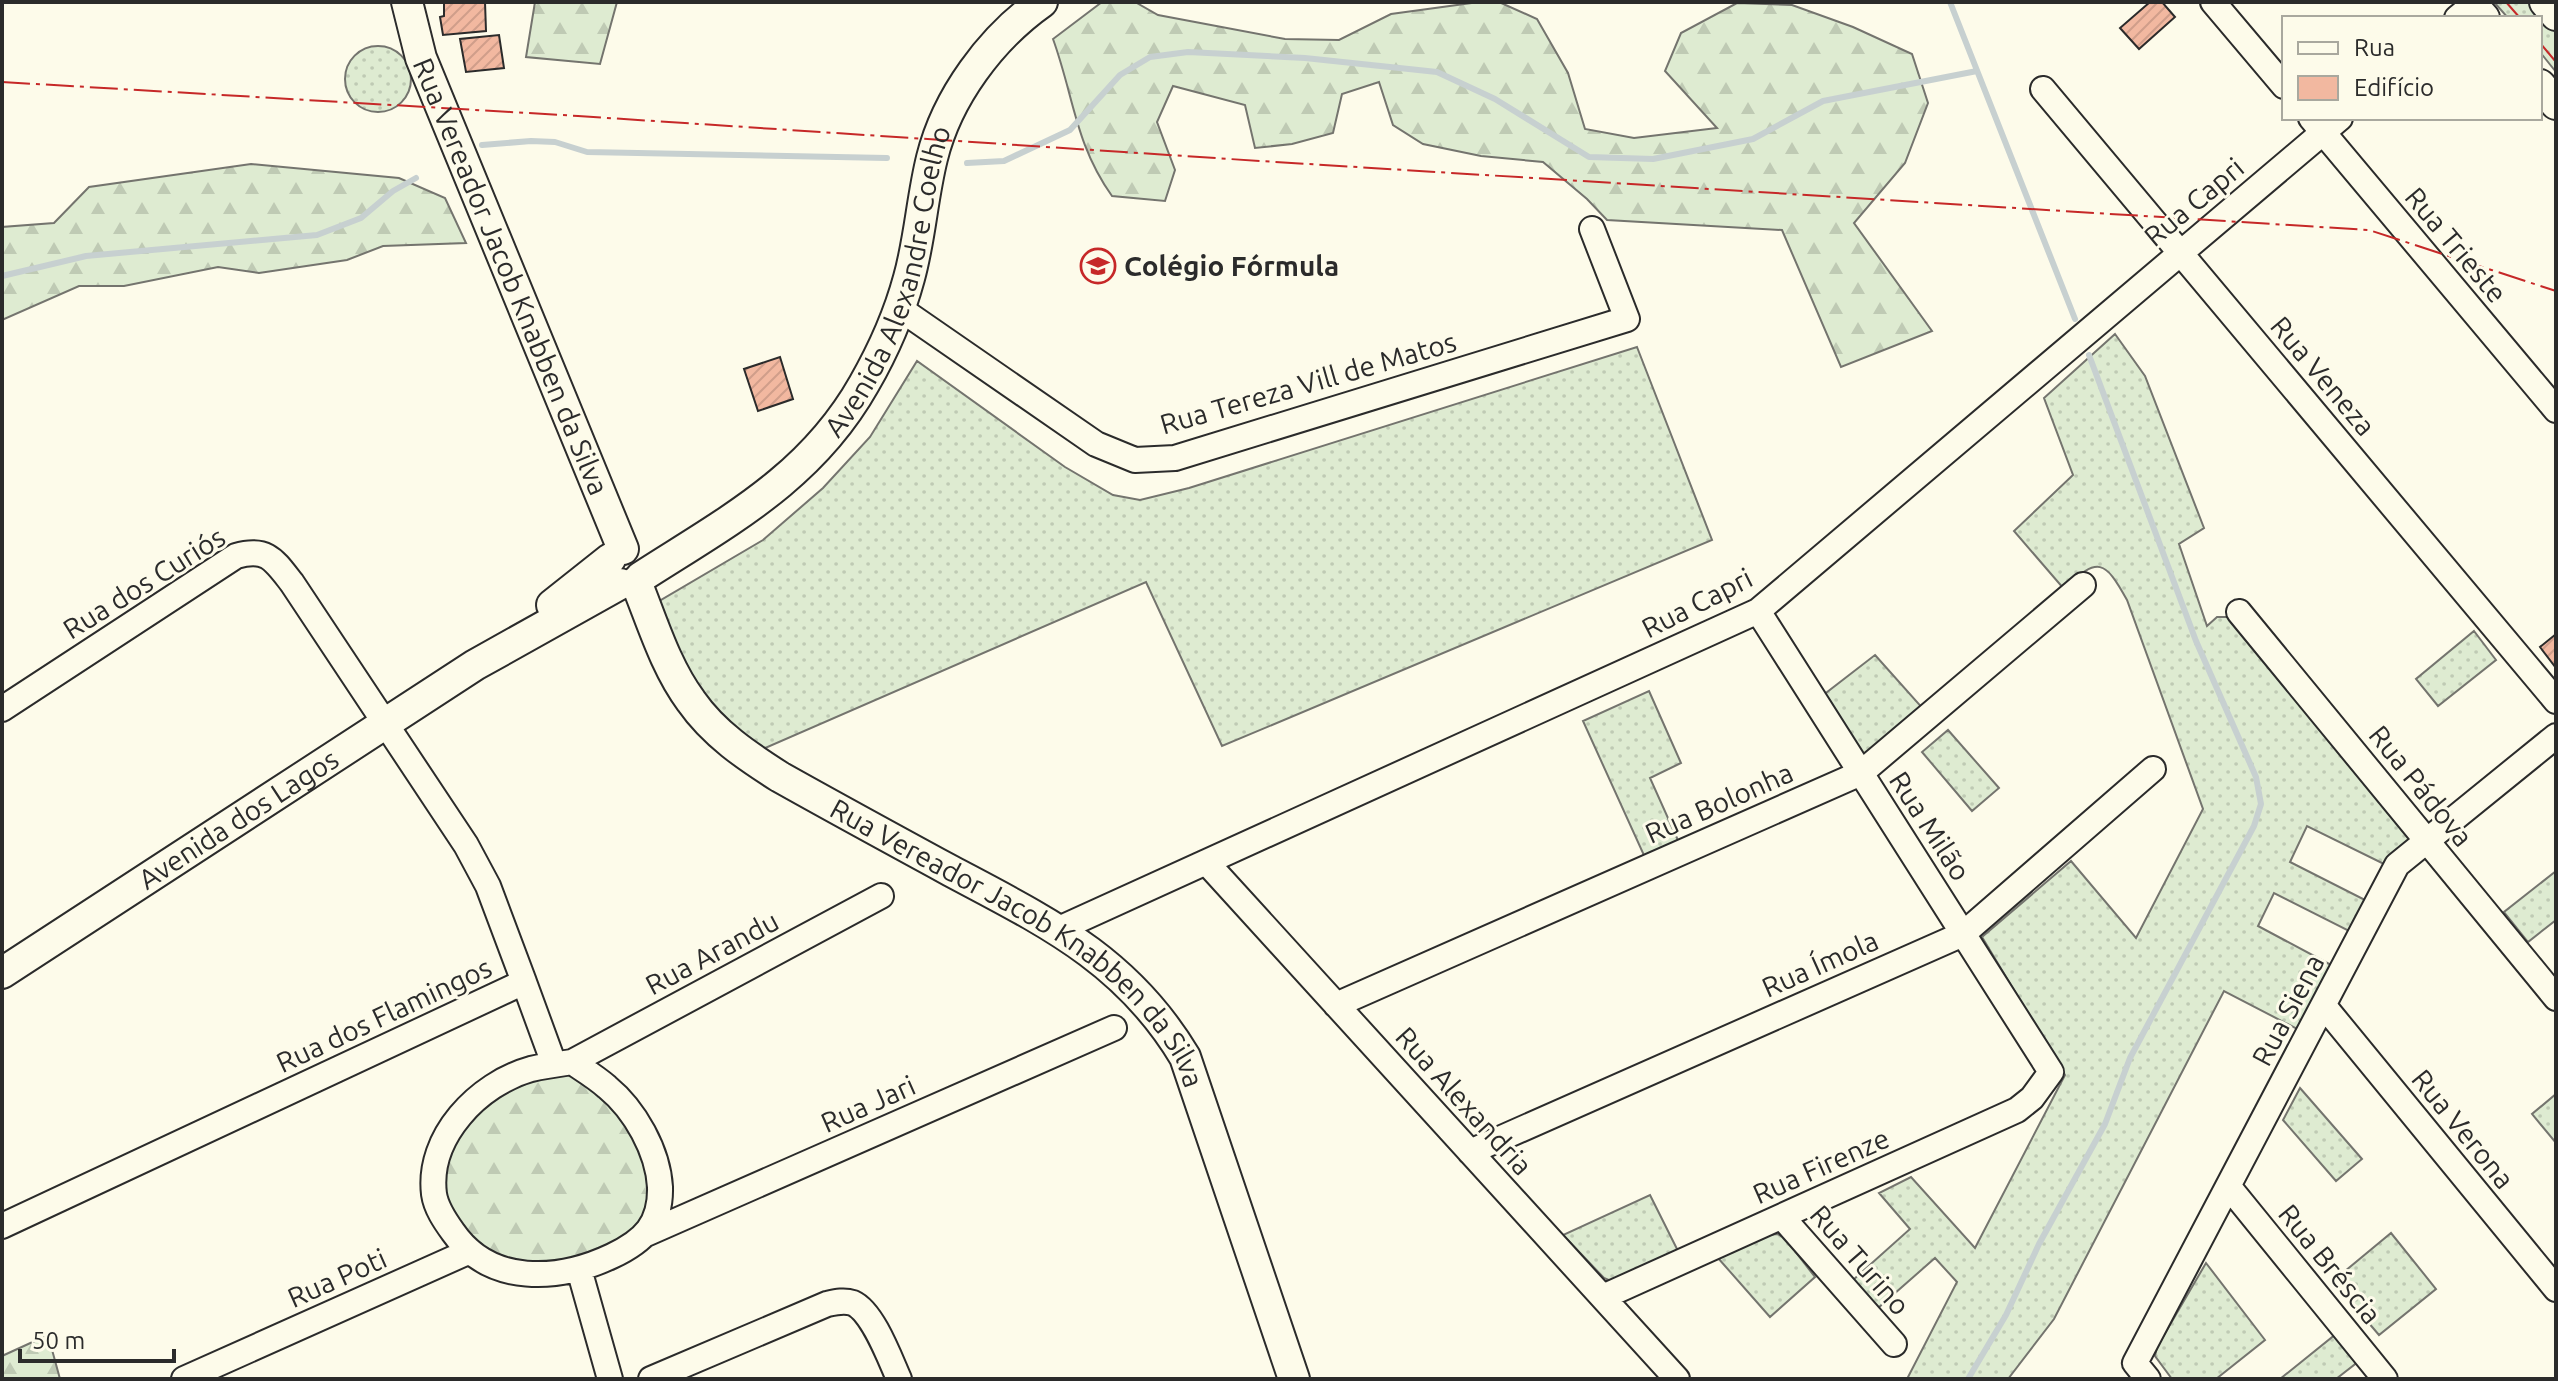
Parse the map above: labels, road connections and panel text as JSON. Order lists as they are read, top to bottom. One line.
{"streets":{"main road":["Rua Vereador Jacob Knabben da Silva","Avenida Alexandre Coelho","Avenida dos Lagos"],"street":["Rua Capri","Rua Trieste","Rua Veneza","Rua Tereza Vill de Matos","Rua dos Curiós","Rua Pádova","Rua Bolonha","Rua Milão","Rua Arandu","Rua Ímola","Rua Siena","Rua dos Flamingos","Rua Alexandria","Rua Jari","Rua Verona","Rua Firenze","Rua Turino","Rua Bréscia","Rua Poti"]},"crossings":[["Rua Capri","Rua Trieste"],["Rua Capri","Rua Vereador Jacob Knabben da Silva"],["Rua Capri","Rua Veneza"],["Rua Capri","Rua Milão"],["Rua Capri","Rua Alexandria"],["Rua Vereador Jacob Knabben da Silva","Avenida Alexandre Coelho"],["Rua Vereador Jacob Knabben da Silva","Avenida dos Lagos"],["Avenida Alexandre Coelho","Rua Tereza Vill de Matos"],["Avenida Alexandre Coelho","Avenida dos Lagos"],["Rua dos Curiós","Avenida dos Lagos"],["Rua dos Curiós","Rua dos Flamingos"],["Rua Pádova","Rua Siena"],["Rua Bolonha","Rua Milão"],["Rua Bolonha","Rua Alexandria"],["Avenida dos Lagos","Rua dos Flamingos"],["Rua Milão","Rua Ímola"],["Rua Milão","Rua Firenze"],["Rua Arandu","Rua Jari"],["Rua Arandu","Rua Poti"],["Rua Ímola","Rua Alexandria"],["Rua Siena","Rua Verona"],["Rua Siena","Rua Bréscia"],["Rua Alexandria","Rua Firenze"],["Rua Jari","Rua Poti"],["Rua Firenze","Rua Turino"]],"places":{"school or university":["Colégio Fórmula"]},"legend":["Rua","Edifício"],"scale_bar":"50 m"}
